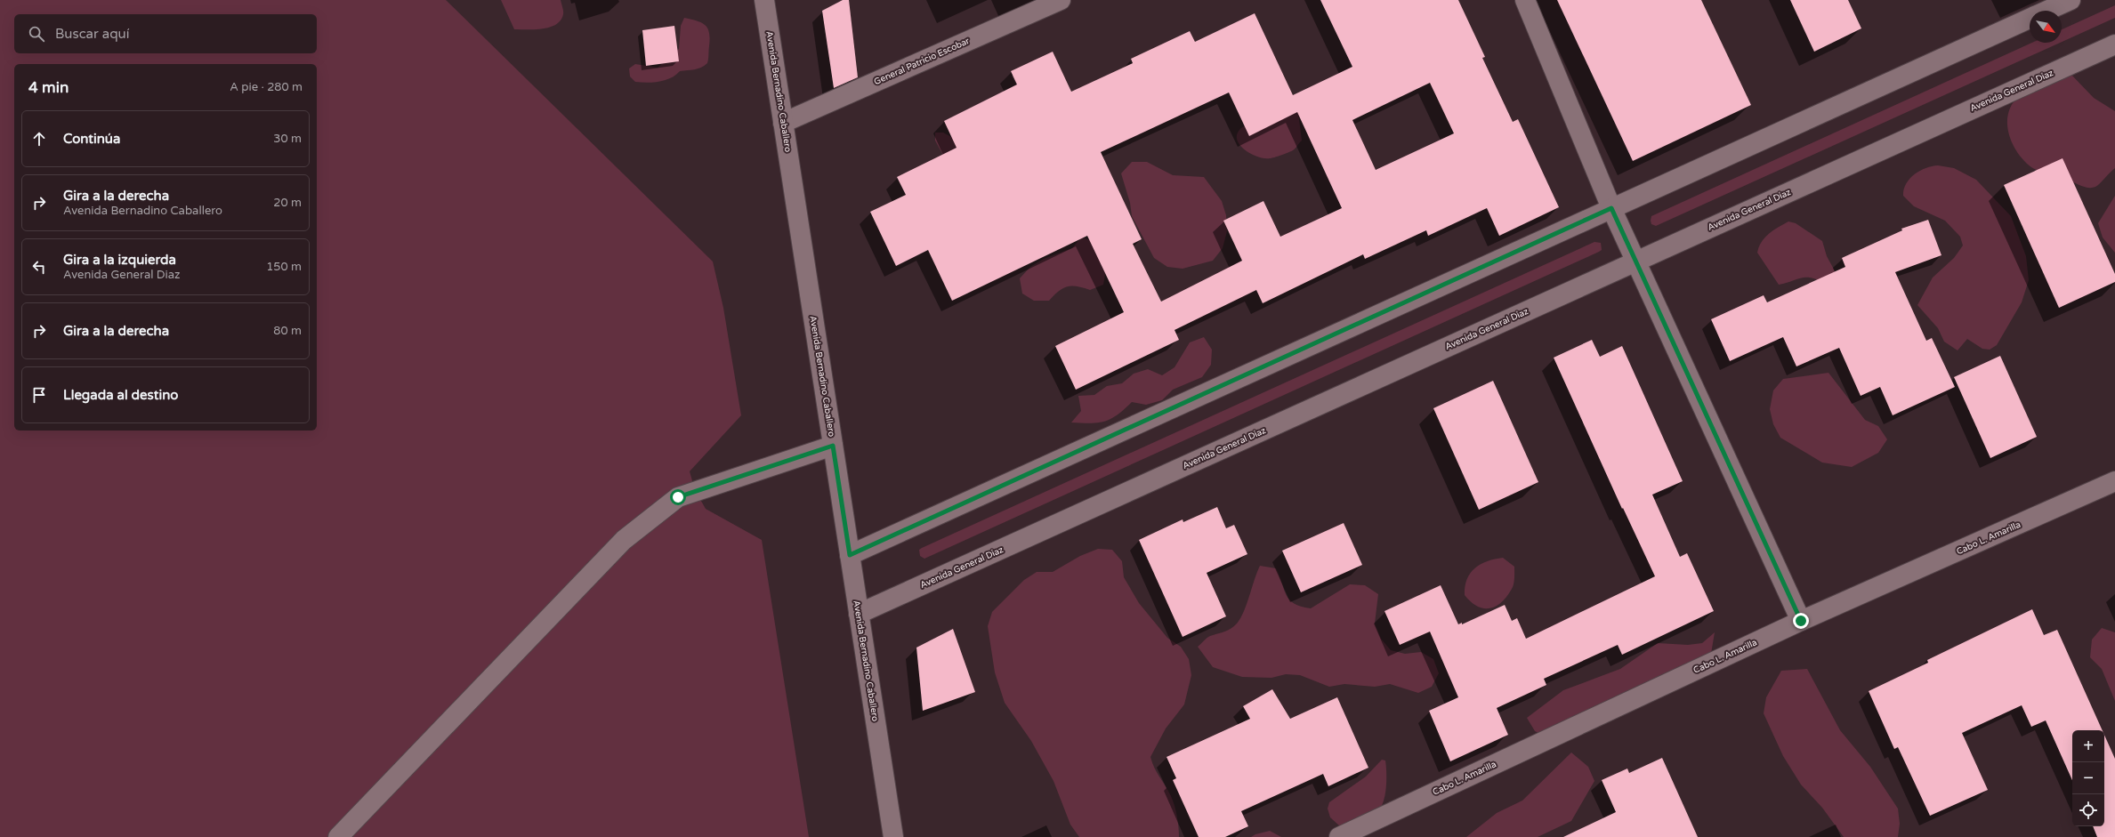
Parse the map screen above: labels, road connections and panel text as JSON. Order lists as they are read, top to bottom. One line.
{"streets":{"street":["General Patricio Escobar","Avenida General Diaz","Avenida Bernadino Caballero","Cabo L. Amarilla"]},"crossings":[["General Patricio Escobar","Avenida Bernadino Caballero"],["Avenida General Diaz","Avenida Bernadino Caballero"]],"north":"bottom right","page":{"search":"Buscar aquí","heading":["4 min","A pie · 280 m"],"list":[["Continúa","30 m"],["Gira a la derecha","Avenida Bernadino Caballero","20 m"],["Gira a la izquierda","Avenida General Diaz","150 m"],["Gira a la derecha","80 m"],"Llegada al destino"],"map_buttons":["+","−"]}}
